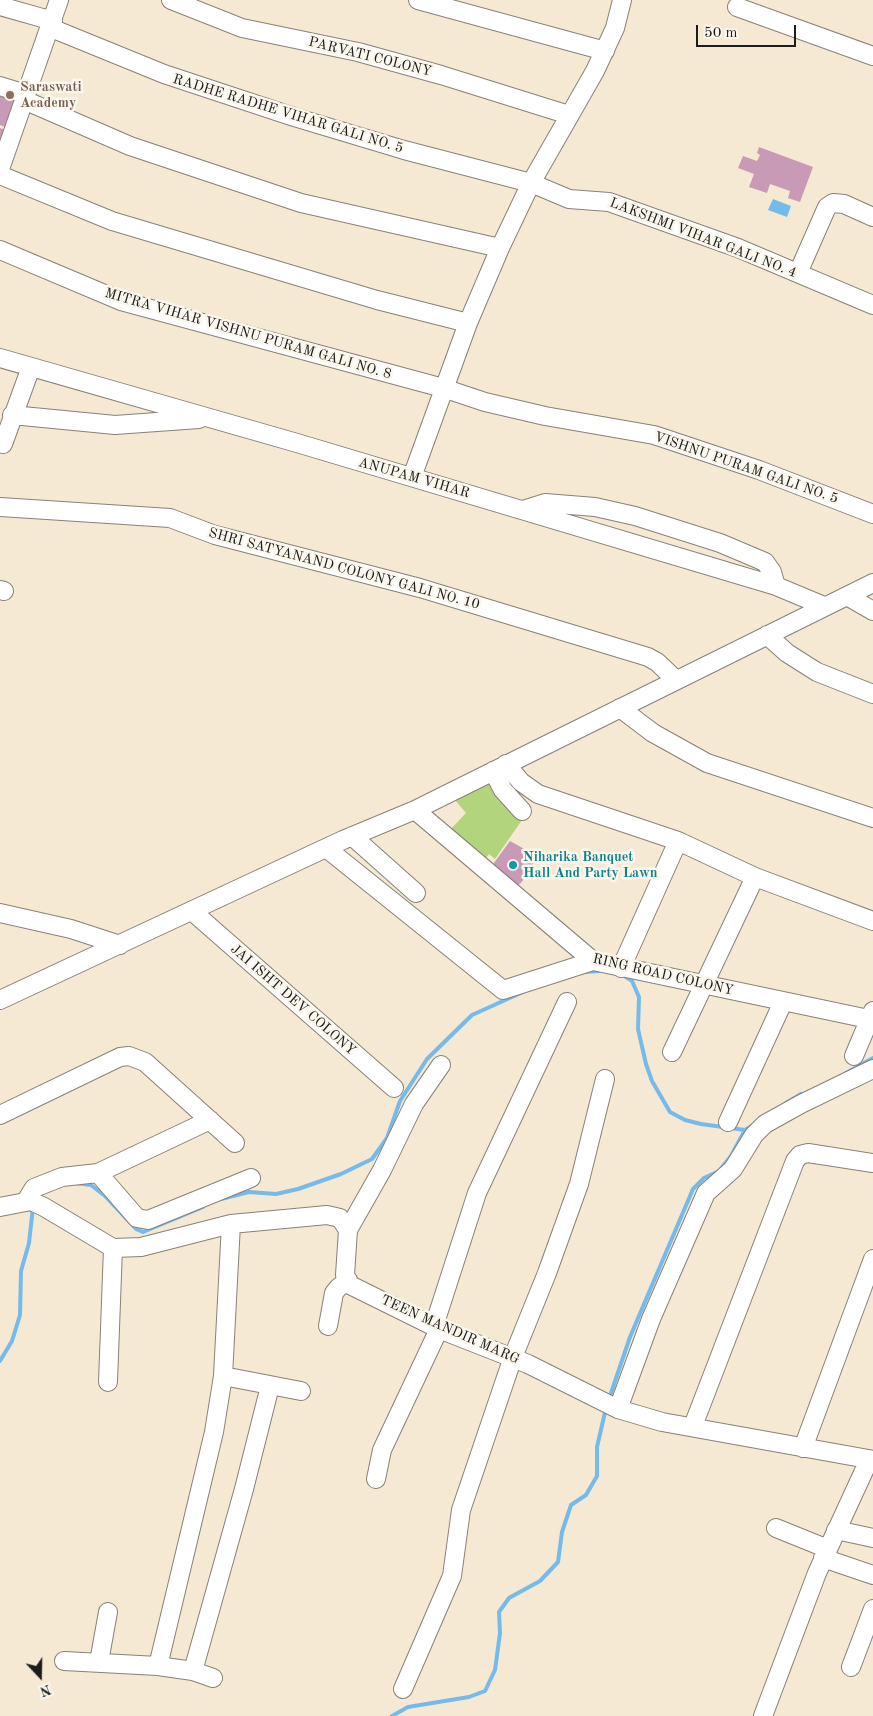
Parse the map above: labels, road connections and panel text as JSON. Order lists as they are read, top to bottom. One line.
{"streets":{"street":["PARVATI COLONY","RADHE RADHE VIHAR GALI NO. 5","LAKSHMI VIHAR GALI NO. 4","MITRA VIHAR VISHNU PURAM GALI NO. 8","VISHNU PURAM GALI NO. 5","ANUPAM VIHAR","SHRI SATYANAND COLONY GALI NO. 10","RING ROAD COLONY","JAI ISHT DEV COLONY","TEEN MANDIR MARG"]},"crossings":[["RADHE RADHE VIHAR GALI NO. 5","LAKSHMI VIHAR GALI NO. 4"],["MITRA VIHAR VISHNU PURAM GALI NO. 8","VISHNU PURAM GALI NO. 5"]],"places":["Saraswati Academy","Niharika Banquet Hall And Party Lawn"],"scale_bar":"50 m","north":"bottom"}
